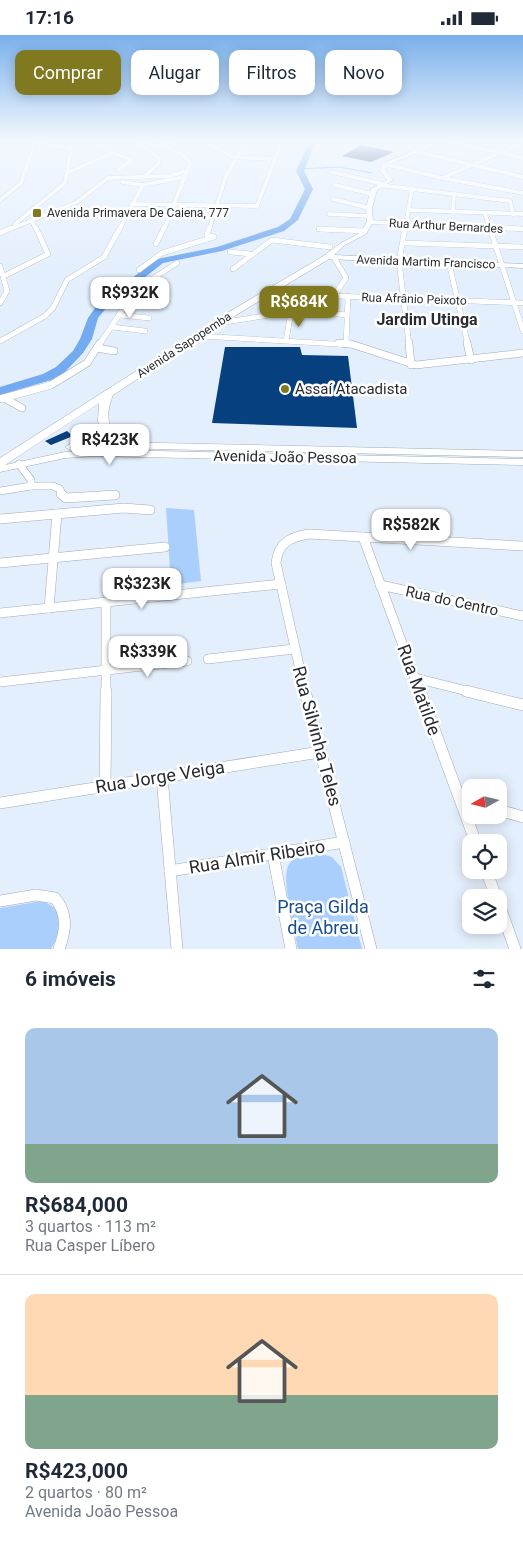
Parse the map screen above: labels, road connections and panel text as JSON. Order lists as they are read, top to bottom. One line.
{"streets":{"main road":["Avenida Martim Francisco","Avenida Sapopemba","Avenida João Pessoa"],"street":["Rua Arthur Bernardes","Rua Afrânio Peixoto","Rua do Centro","Rua Matilde","Rua Silvinha Teles","Rua Jorge Veiga","Rua Almir Ribeiro"]},"crossings":[["Avenida Martim Francisco","Avenida Sapopemba"],["Rua do Centro","Rua Matilde"],["Rua Matilde","Rua Silvinha Teles"],["Rua Silvinha Teles","Rua Jorge Veiga"],["Rua Silvinha Teles","Rua Almir Ribeiro"]],"districts":["Jardim Utinga"],"parks":["Praça Gilda de Abreu"],"places":{"transit":["Avenida Primavera De Caiena, 777"],"other":["Assaí Atacadista"]},"north":"left","page":{"status":"17:16","chip":["Comprar","Alugar","Filtros","Novo"],"price":["R$932K","R$684K","R$423K","R$582K","R$323K","R$339K"],"heading":"6 imóveis","list":[{"name":"R$684,000","note":"3 quartos · 113 m² · Rua Casper Líbero"},{"name":"R$423,000","note":"2 quartos · 80 m² · Avenida João Pessoa"}]}}
